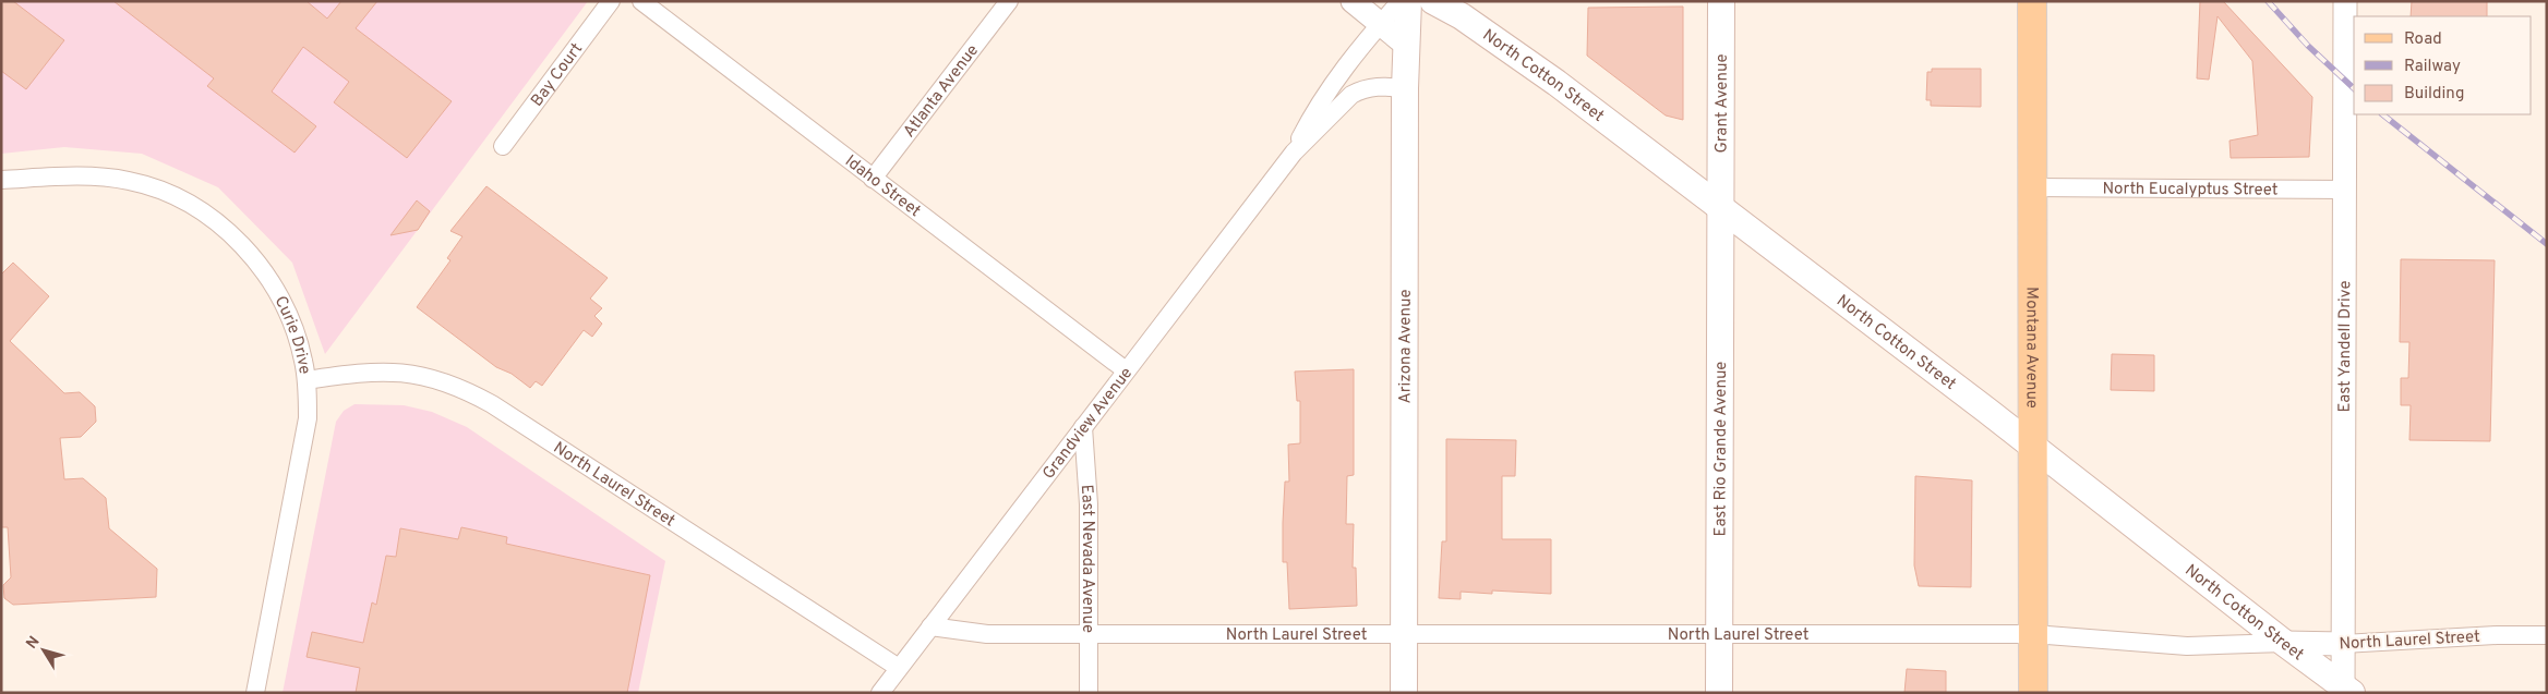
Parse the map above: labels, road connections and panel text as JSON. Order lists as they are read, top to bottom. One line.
{"streets":{"main road":["North Cotton Street","Grant Avenue","Arizona Avenue","Montana Avenue","East Rio Grande Avenue"],"street":["Bay Court","Atlanta Avenue","Idaho Street","North Eucalyptus Street","Curie Drive","East Yandell Drive","Grandview Avenue","North Laurel Street","East Nevada Avenue"]},"crossings":[["North Cotton Street","Grant Avenue"],["North Cotton Street","Montana Avenue"],["North Cotton Street","East Yandell Drive"],["North Cotton Street","East Rio Grande Avenue"],["North Cotton Street","North Laurel Street"],["Atlanta Avenue","Idaho Street"],["Grant Avenue","East Rio Grande Avenue"],["Idaho Street","Grandview Avenue"],["North Eucalyptus Street","Montana Avenue"],["North Eucalyptus Street","East Yandell Drive"],["Curie Drive","North Laurel Street"],["Arizona Avenue","Grandview Avenue"],["Arizona Avenue","North Laurel Street"],["Montana Avenue","North Laurel Street"],["East Yandell Drive","North Laurel Street"],["Grandview Avenue","North Laurel Street"],["Grandview Avenue","East Nevada Avenue"],["East Rio Grande Avenue","North Laurel Street"],["North Laurel Street","East Nevada Avenue"]],"legend":["Road","Railway","Building"],"north":"top left"}
